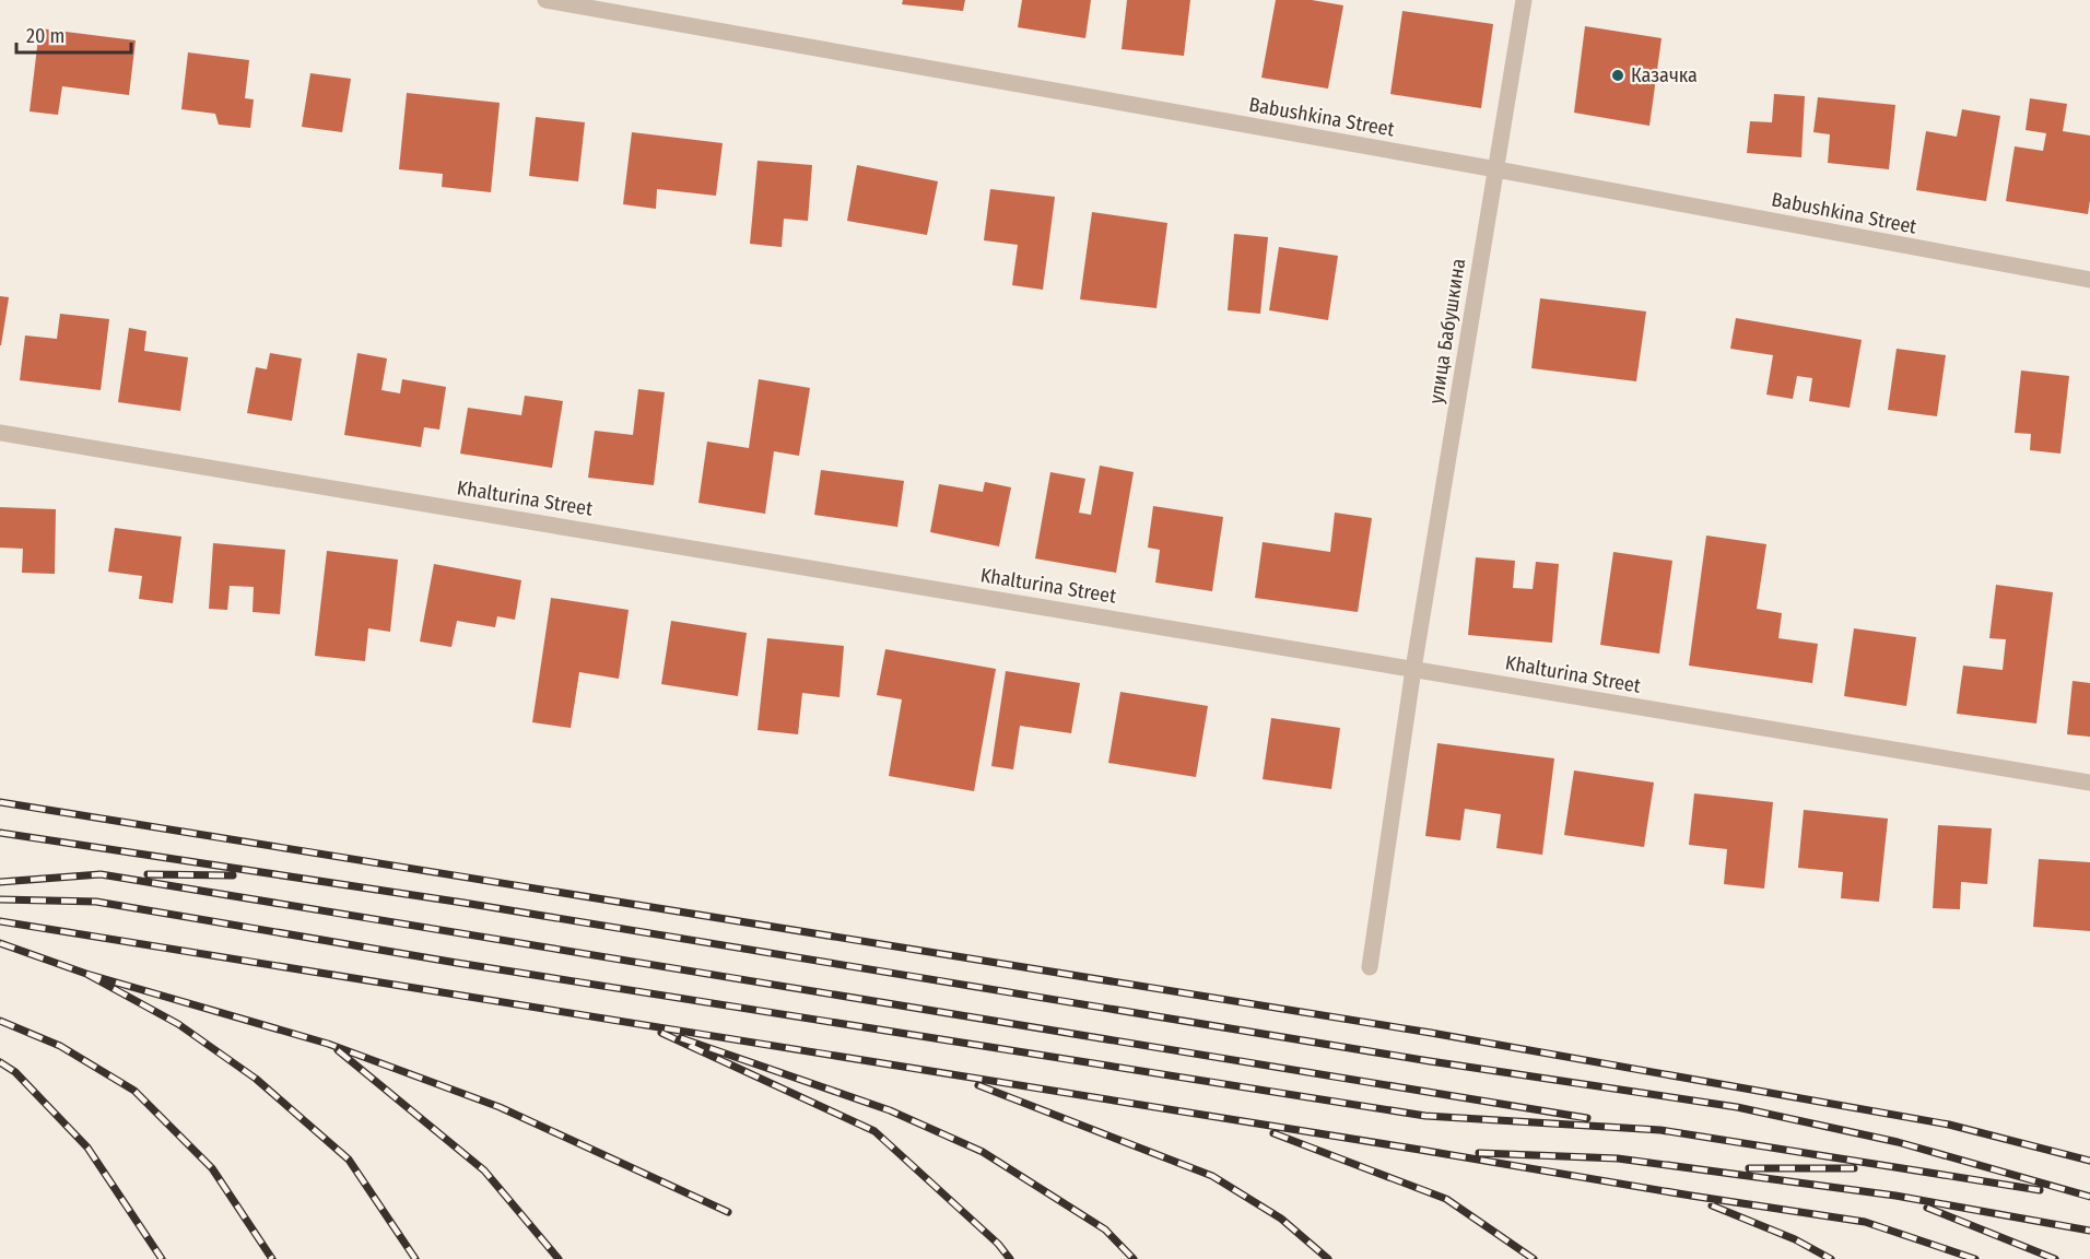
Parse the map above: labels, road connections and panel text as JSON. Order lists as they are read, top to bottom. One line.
{"streets":{"street":["Babushkina Street","улица Бабушкина","Khalturina Street"]},"crossings":[["Babushkina Street","улица Бабушкина"],["улица Бабушкина","Khalturina Street"]],"places":["Казачка"],"scale_bar":"20 m"}
